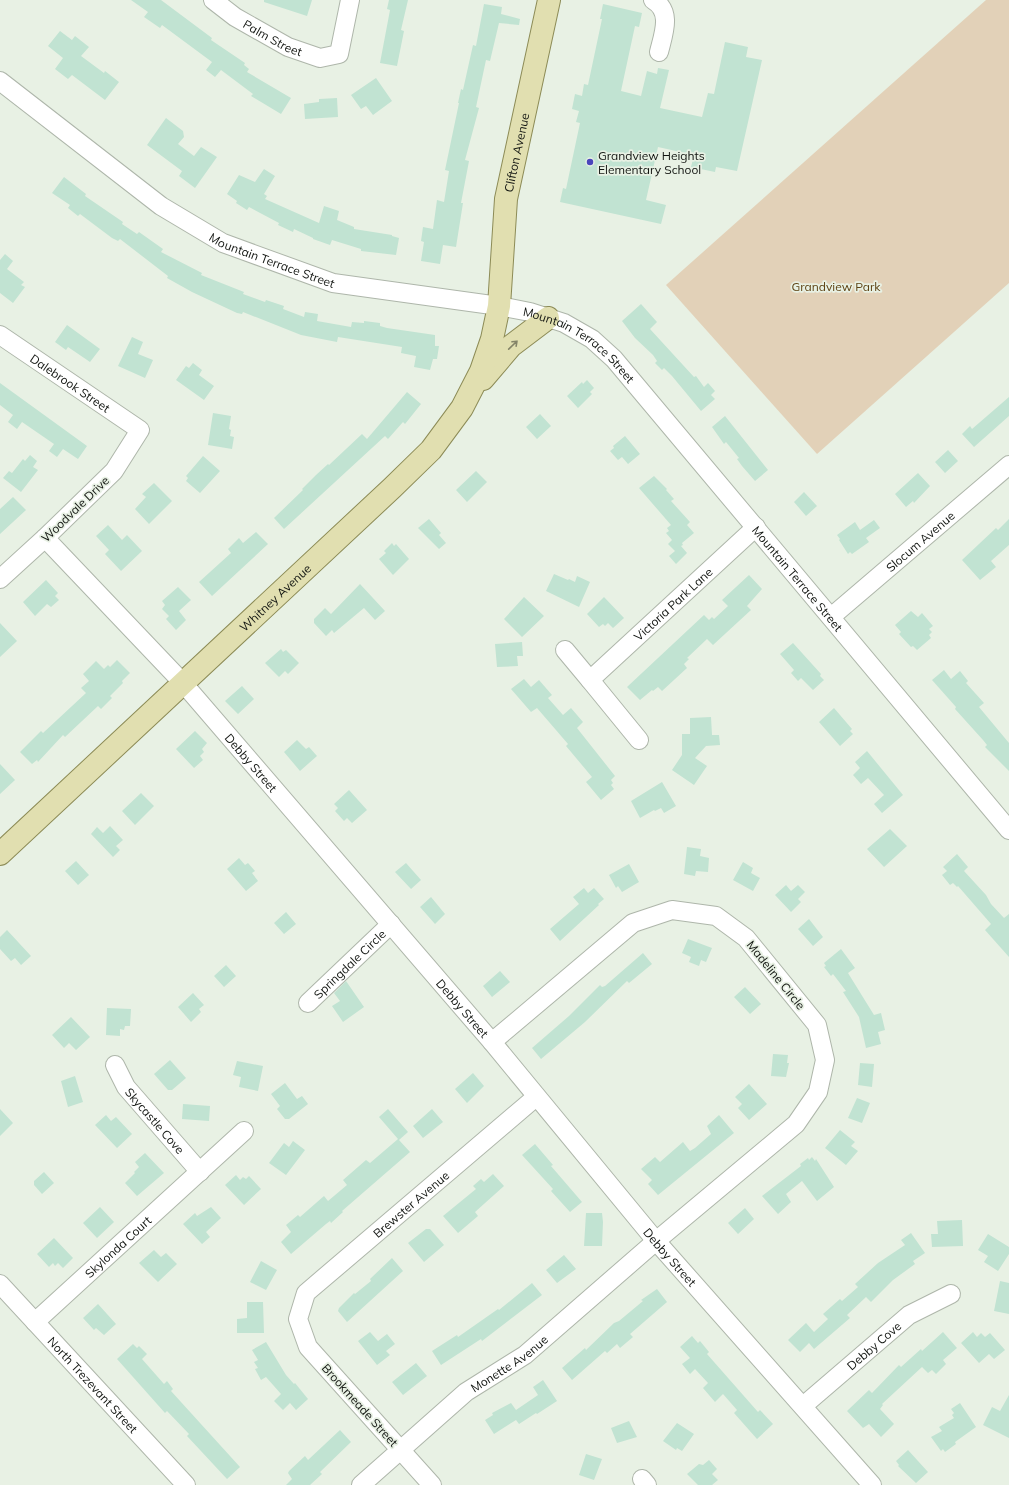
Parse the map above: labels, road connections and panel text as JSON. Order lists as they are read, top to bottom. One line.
{"streets":{"main road":["Clifton Avenue","Whitney Avenue"],"street":["Palm Street","Mountain Terrace Street","Dalebrook Street","Woodvale Drive","Slocum Avenue","Victoria Park Lane","Debby Street","Springdale Circle","Madeline Circle","Skycastle Cove","Brewster Avenue","Skylonda Court","Debby Cove","Monette Avenue","North Trezevant Street","Brookmeade Street"]},"crossings":[["Clifton Avenue","Mountain Terrace Street"],["Clifton Avenue","Whitney Avenue"],["Mountain Terrace Street","Slocum Avenue"],["Mountain Terrace Street","Whitney Avenue"],["Mountain Terrace Street","Victoria Park Lane"],["Dalebrook Street","Woodvale Drive"],["Woodvale Drive","Debby Street"],["Whitney Avenue","Debby Street"],["Debby Street","Springdale Circle"],["Debby Street","Madeline Circle"],["Debby Street","Brewster Avenue"],["Debby Street","Debby Cove"],["Debby Street","Monette Avenue"],["Madeline Circle","Monette Avenue"],["Skycastle Cove","Skylonda Court"],["Brewster Avenue","Brookmeade Street"],["Skylonda Court","North Trezevant Street"],["Monette Avenue","Brookmeade Street"]],"parks":["Grandview Park"],"places":["Grandview Heights Elementary School"]}
